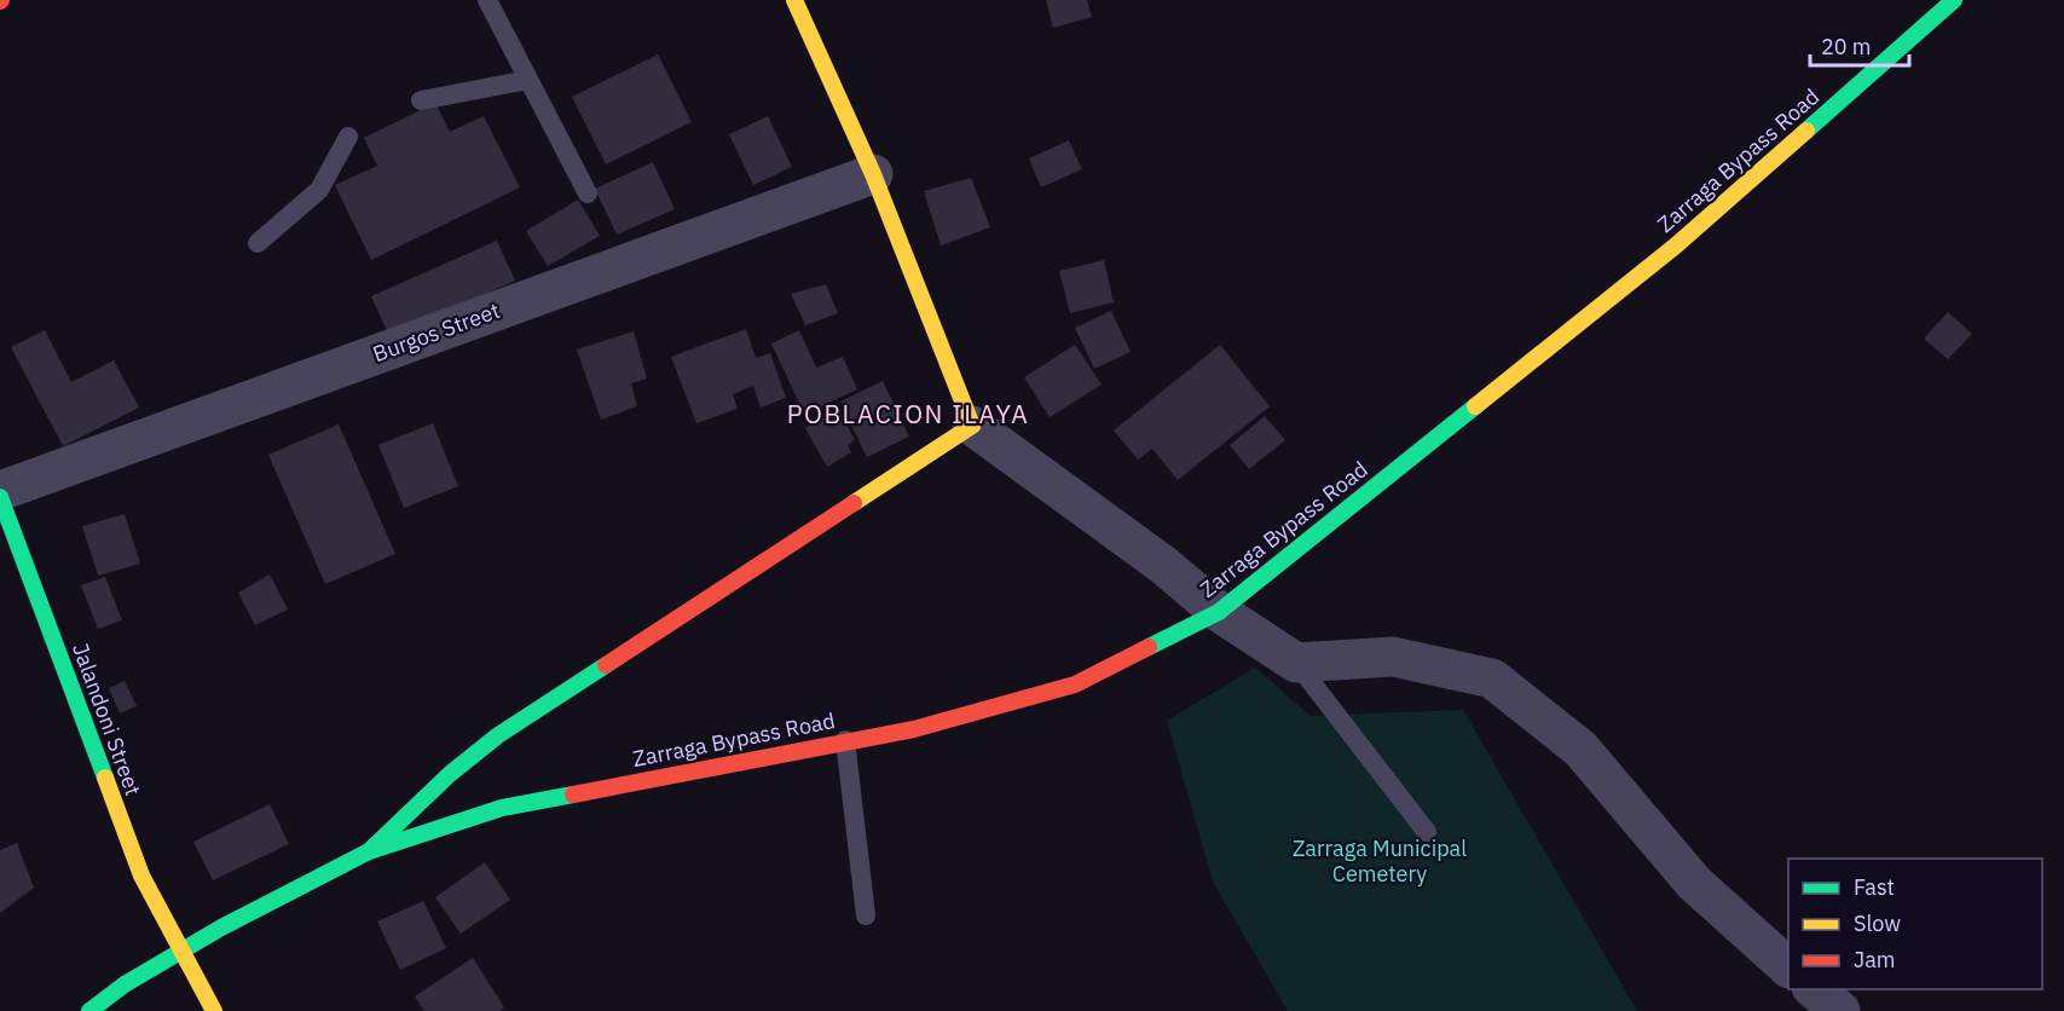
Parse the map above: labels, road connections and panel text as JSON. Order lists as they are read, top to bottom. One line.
{"streets":{"main road":["Zarraga Bypass Road","Jalandoni Street"],"street":["Burgos Street"]},"crossings":[["Zarraga Bypass Road","Jalandoni Street"]],"districts":["POBLACION ILAYA"],"parks":["Zarraga Municipal Cemetery"],"legend":["Fast","Slow","Jam"],"scale_bar":"20 m"}
